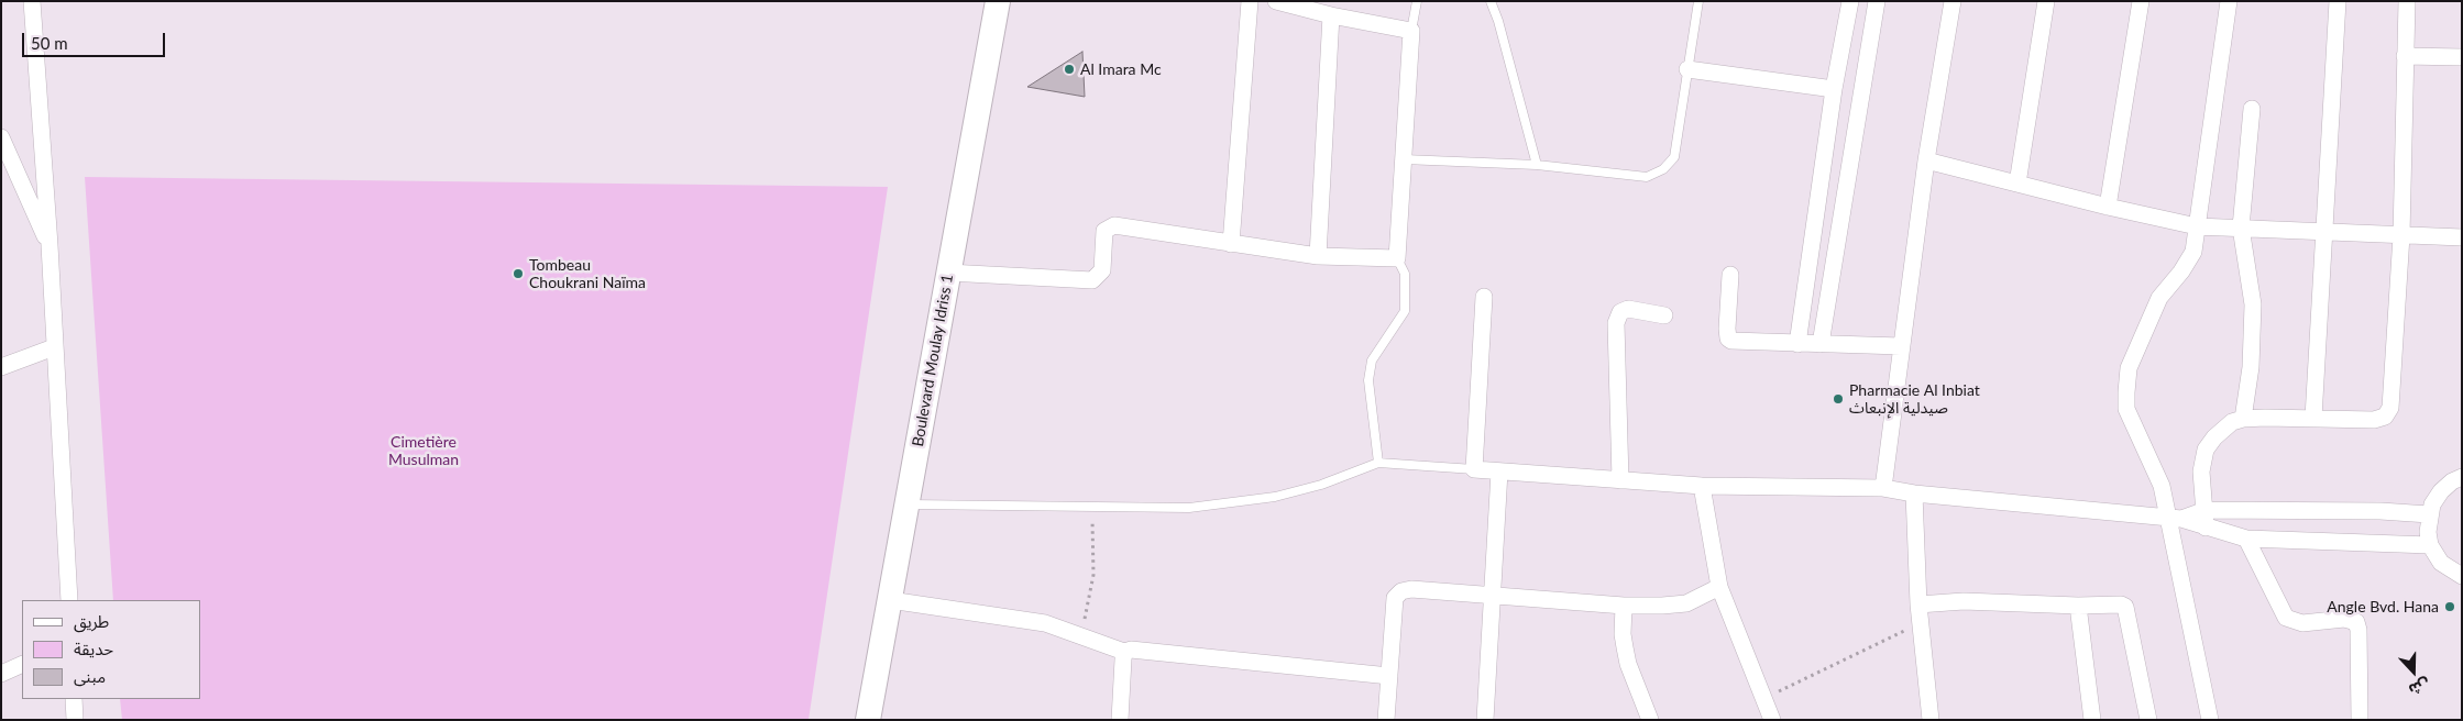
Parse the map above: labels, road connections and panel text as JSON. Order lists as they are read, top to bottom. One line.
{"streets":{"main road":["Boulevard Moulay Idriss 1"]},"parks":["Cimetière Musulman"],"places":["Al Imara Mc","Tombeau Choukrani Naïma","Pharmacie Al Inbiat صيدلية الإنبعاث","Angle Bvd. Hana"],"legend":["طريق","حديقة","مبنى"],"scale_bar":"50 m","north":"bottom"}
